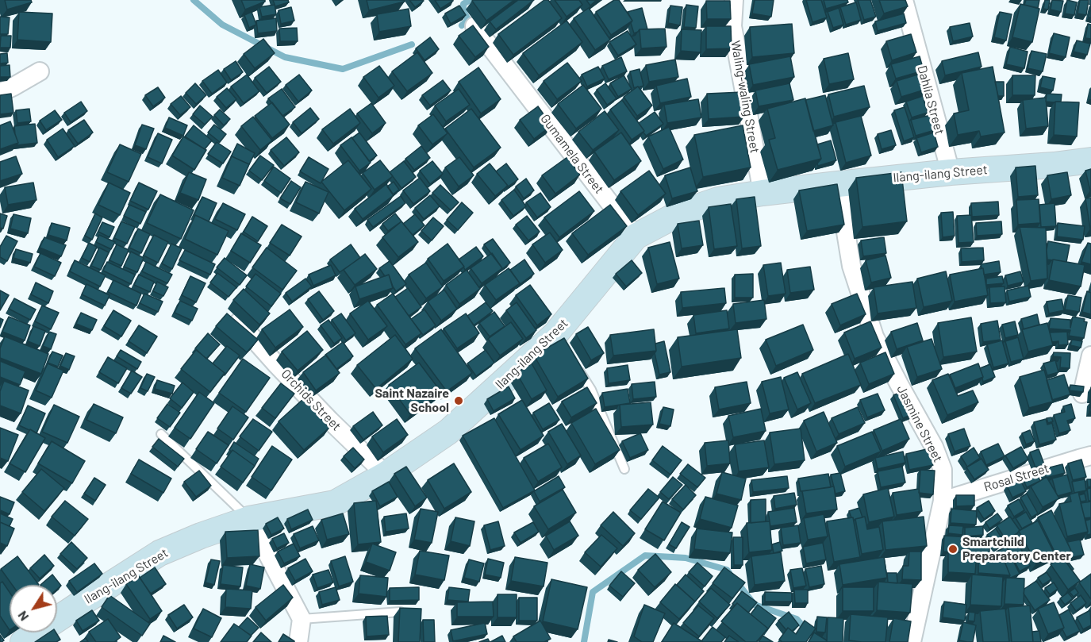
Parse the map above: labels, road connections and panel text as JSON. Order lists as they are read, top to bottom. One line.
{"streets":{"street":["Waling-waling Street","Dahlia Street","Gumamela Street","Ilang-ilang Street","Orchids Street","Jasmine Street","Rosal Street"]},"crossings":[["Waling-waling Street","Ilang-ilang Street"],["Dahlia Street","Ilang-ilang Street"],["Gumamela Street","Ilang-ilang Street"],["Ilang-ilang Street","Orchids Street"],["Ilang-ilang Street","Jasmine Street"],["Jasmine Street","Rosal Street"]],"places":["Saint Nazaire School","Smartchild Preparatory Center"],"north":"bottom left"}
